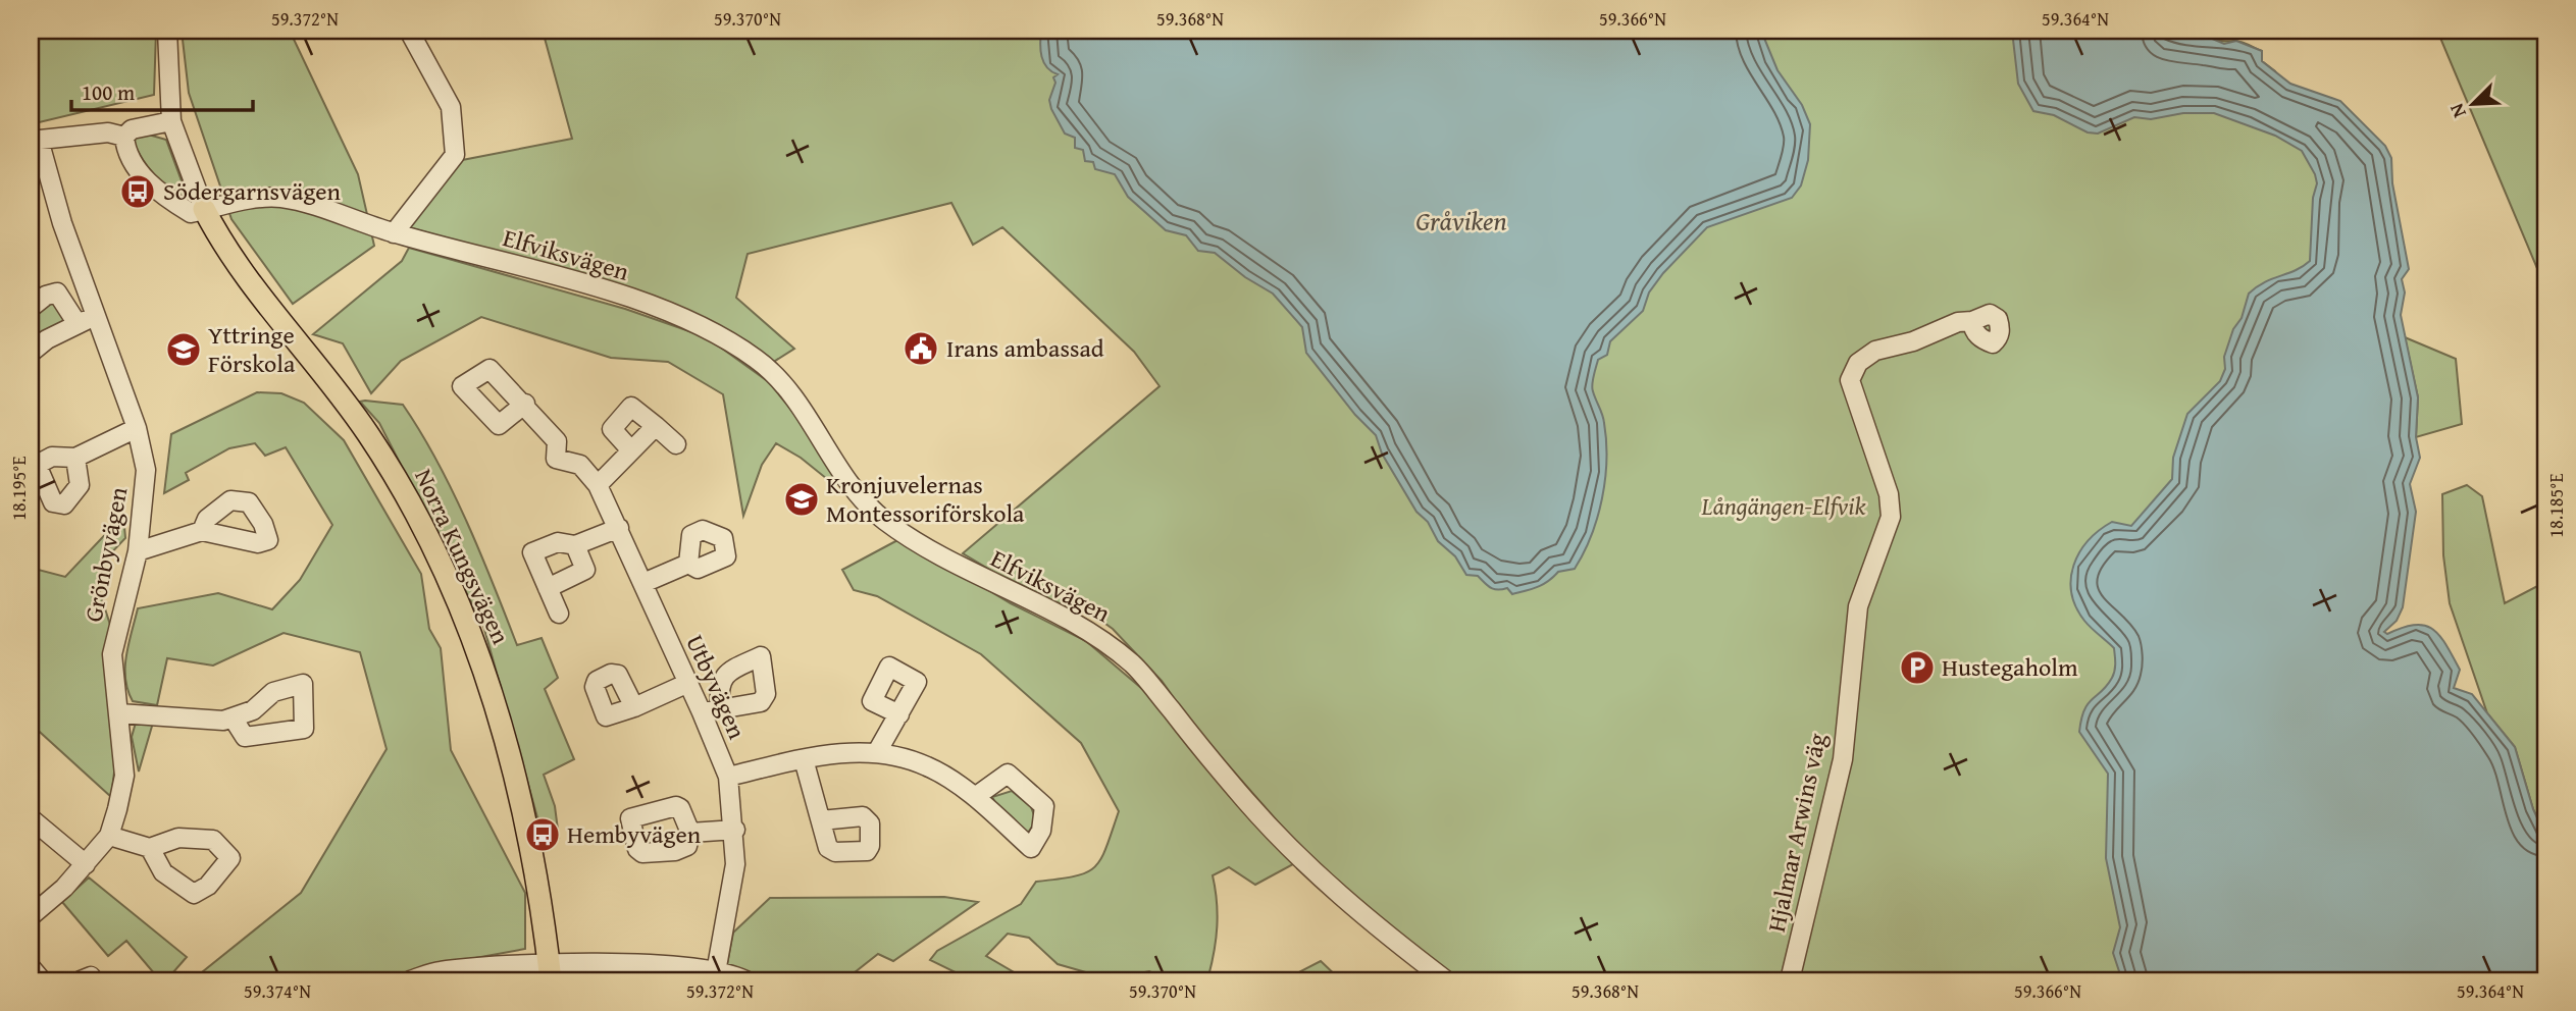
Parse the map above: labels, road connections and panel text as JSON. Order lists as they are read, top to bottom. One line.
{"streets":{"main road":["Norra Kungsvägen"],"street":["Elfviksvägen","Grönbyvägen","Utbyvägen","Hjalmar Arwins väg"]},"crossings":[["Elfviksvägen","Norra Kungsvägen"]],"water":["Gråviken"],"parks":["Långängen-Elfvik"],"places":{"bus stop":["Södergarnsvägen","Hembyvägen"],"public building":["Irans ambassad"],"school or university":["Yttringe Förskola","Kronjuvelernas Montessoriförskola"],"parking":["Hustegaholm"]},"scale_bar":"100 m","north":"bottom left","coordinates":["59.372°N","59.370°N","59.368°N","59.366°N","59.364°N","18.195°E","18.185°E","59.374°N"]}
